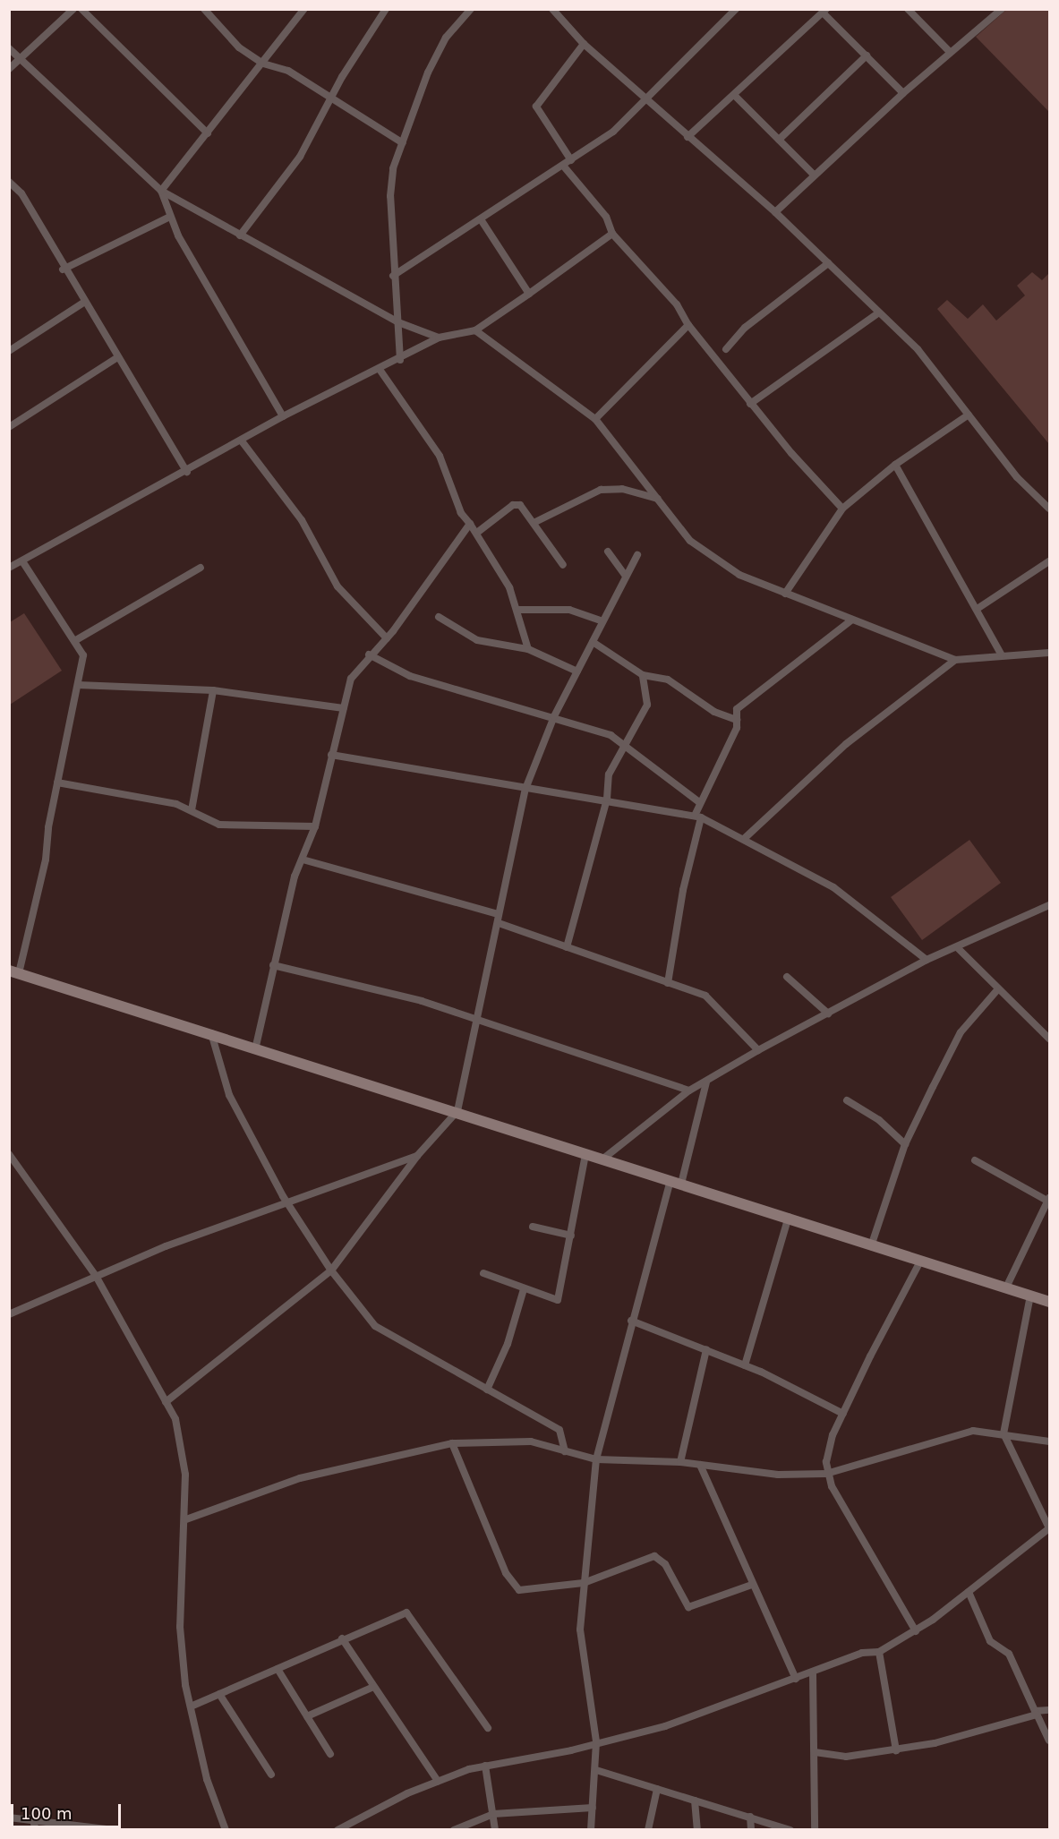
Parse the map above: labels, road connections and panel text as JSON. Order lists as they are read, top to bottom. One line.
{"scale_bar":"100 m"}
